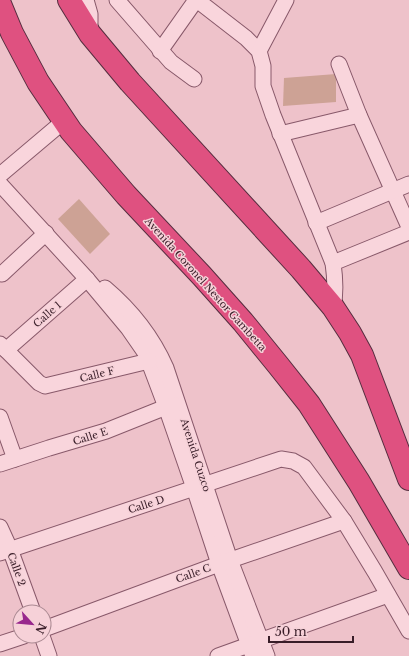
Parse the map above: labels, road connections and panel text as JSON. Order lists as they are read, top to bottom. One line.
{"streets":{"highway":["Avenida Coronel Nestor Gambetta"],"street":["Calle 1","Calle F","Calle E","Avenida Cuzco","Calle D","Calle 2","Calle C"]},"crossings":[["Calle 1","Calle F"],["Calle 1","Avenida Cuzco"],["Calle F","Avenida Cuzco"],["Calle E","Avenida Cuzco"],["Avenida Cuzco","Calle D"],["Avenida Cuzco","Calle C"],["Calle D","Calle 2"],["Calle D","Calle C"]],"scale_bar":"50 m","north":"bottom right"}
